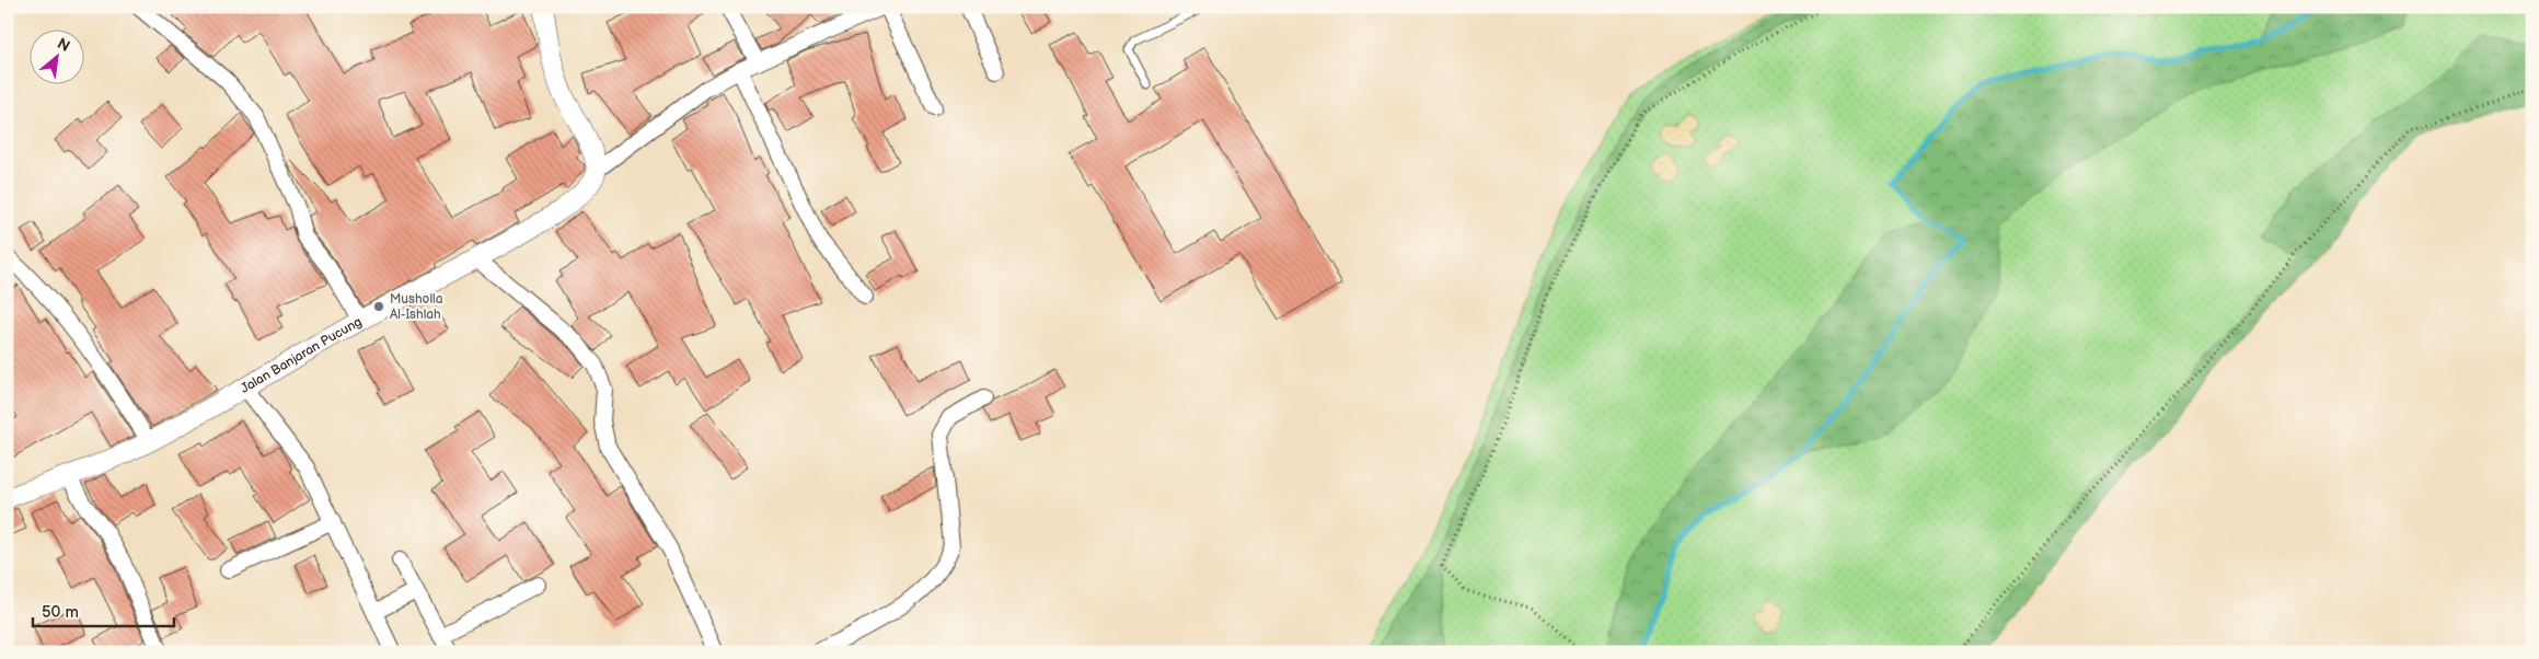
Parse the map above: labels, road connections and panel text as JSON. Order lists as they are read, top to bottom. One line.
{"streets":{"street":["Jalan Banjaran Pucung"]},"places":["Musholla Al-Ishlah"],"scale_bar":"50 m","north":"top right"}
